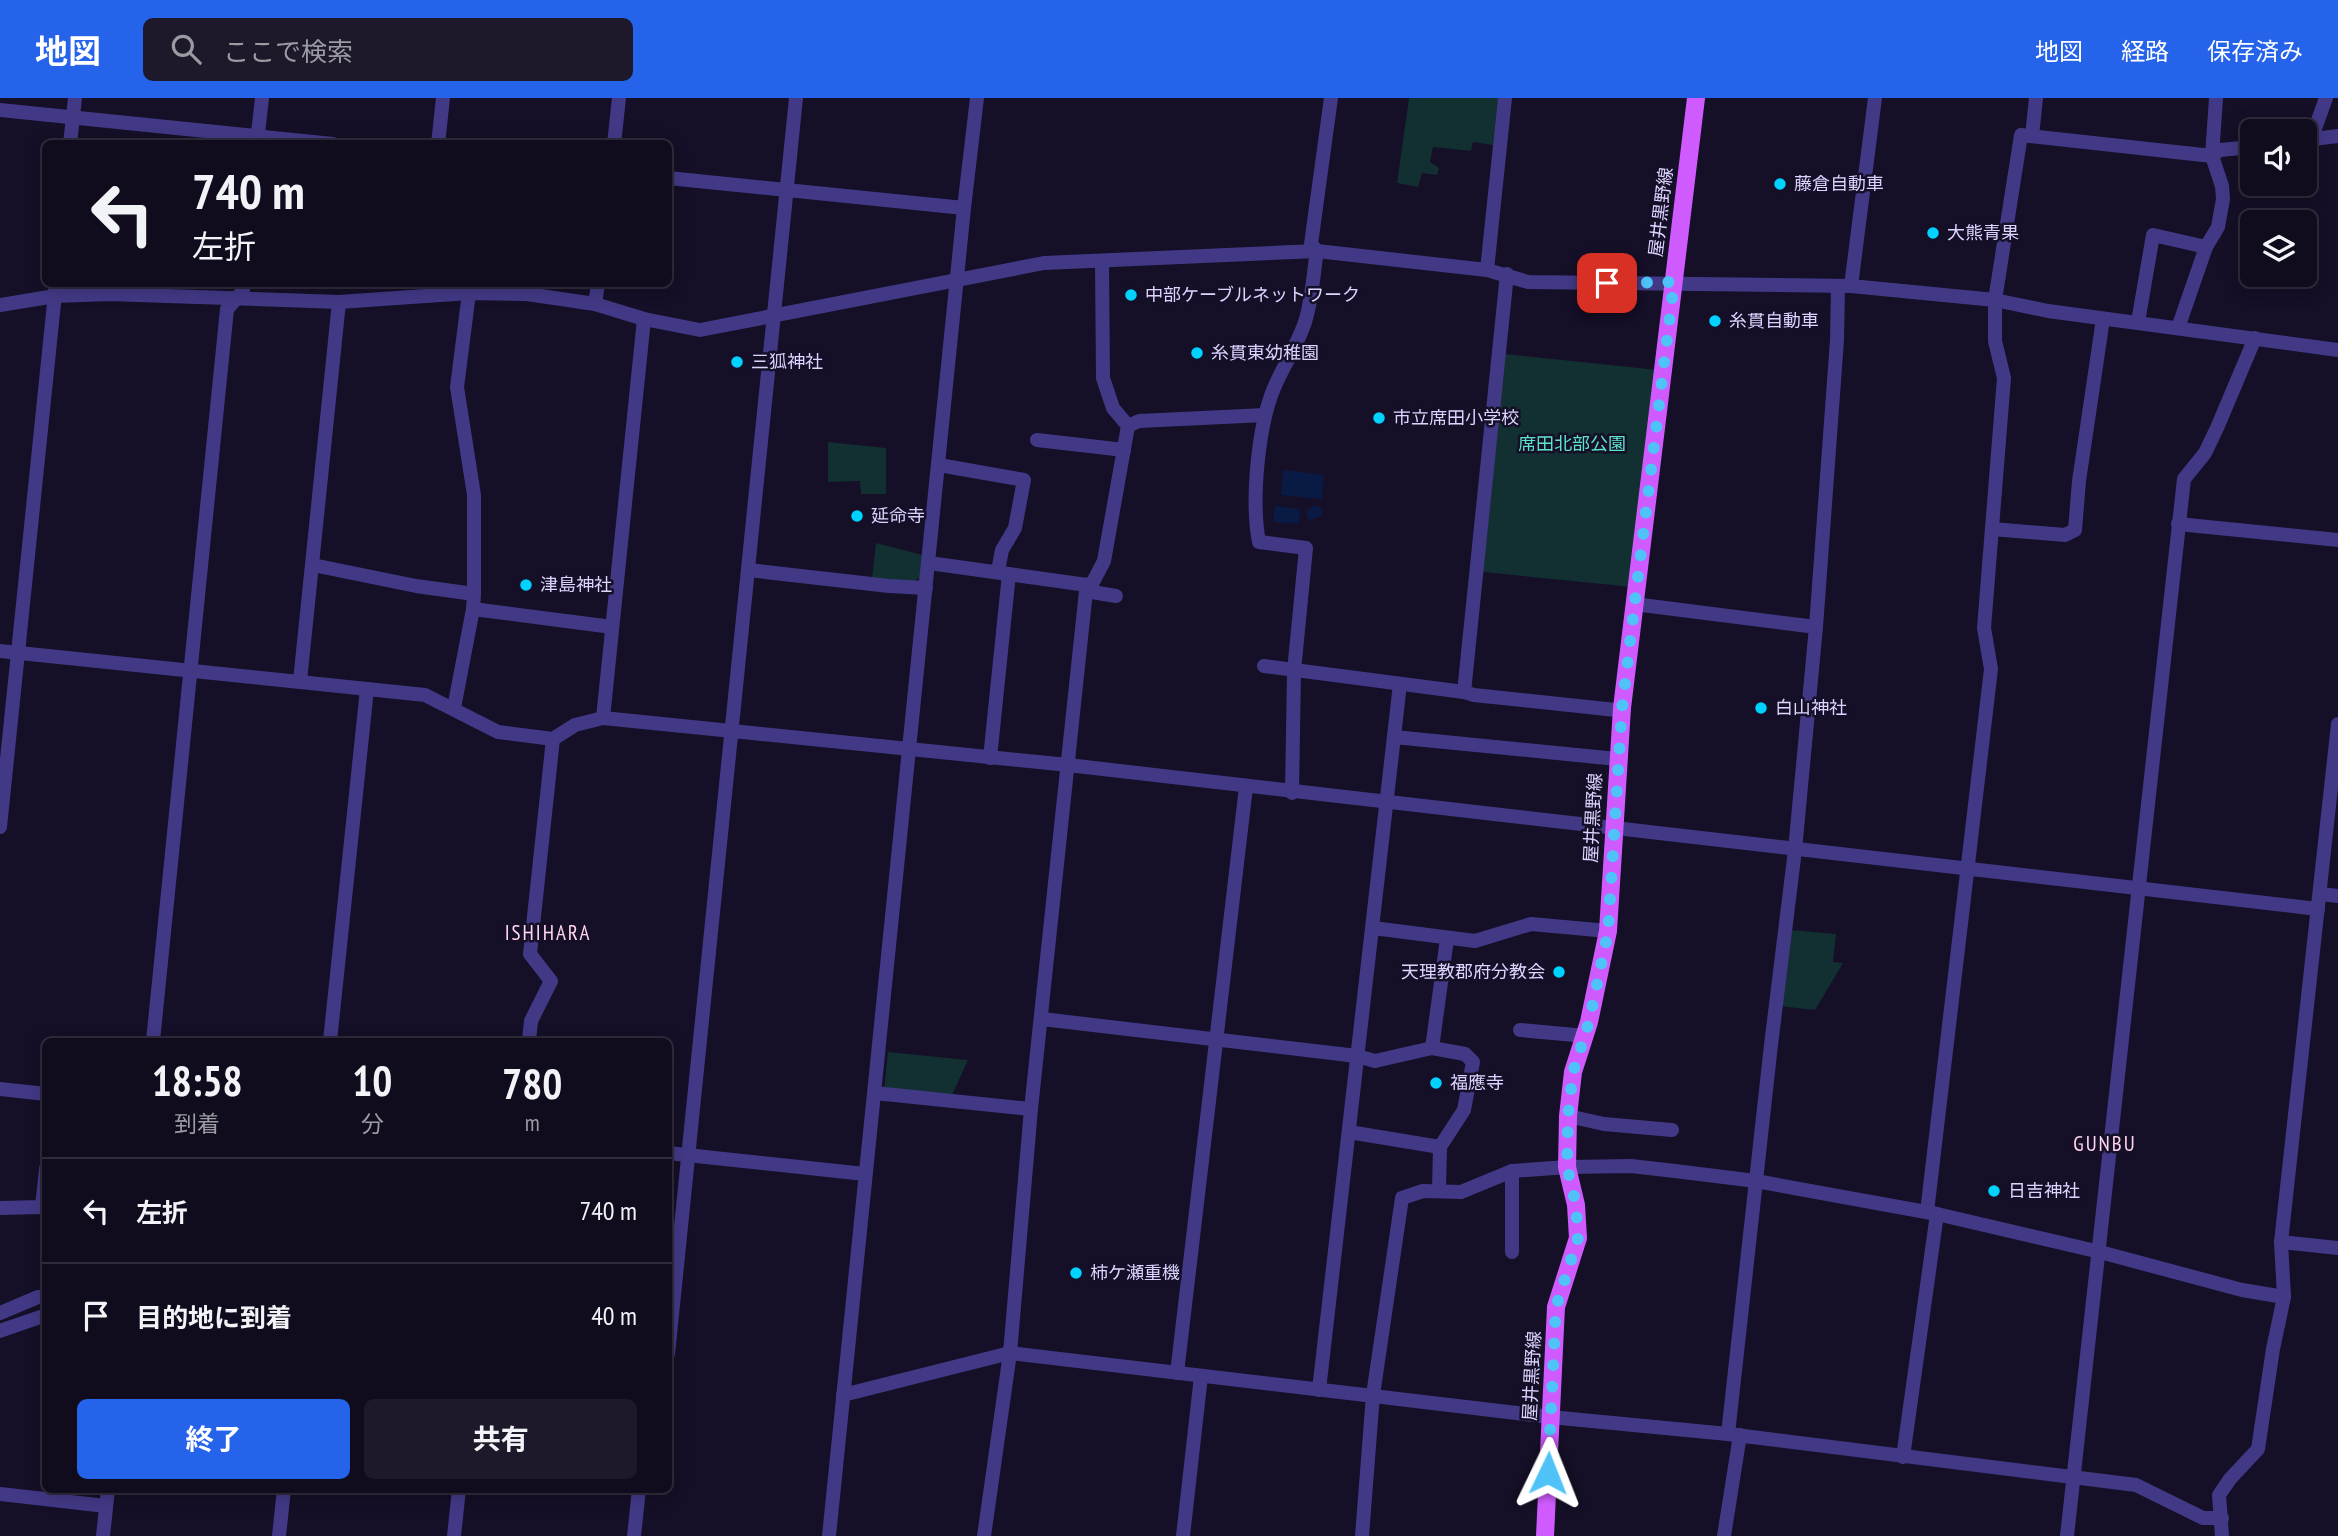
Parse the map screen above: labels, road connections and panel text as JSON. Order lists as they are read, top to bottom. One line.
{"streets":{"main road":["屋井黒野線"]},"districts":["ISHIHARA","GUNBU"],"parks":["席田北部公園"],"places":["藤倉自動車","大熊青果","中部ケーブルネットワーク","糸貫自動車","糸貫東幼稚園","三狐神社","市立席田小学校","延命寺","津島神社","白山神社","天理教郡府分教会","福應寺","日吉神社","柿ケ瀬重機"],"page":{"header":"地図","search":"ここで検索","nav":["地図","経路","保存済み"],"turn":["740 m","左折"],"eta":["18:58","到着","10","分","780","m"],"list":[{"name":"左折","value":"740 m"},{"name":"目的地に到着","value":"40 m"}],"buttons":["終了","共有"]}}
